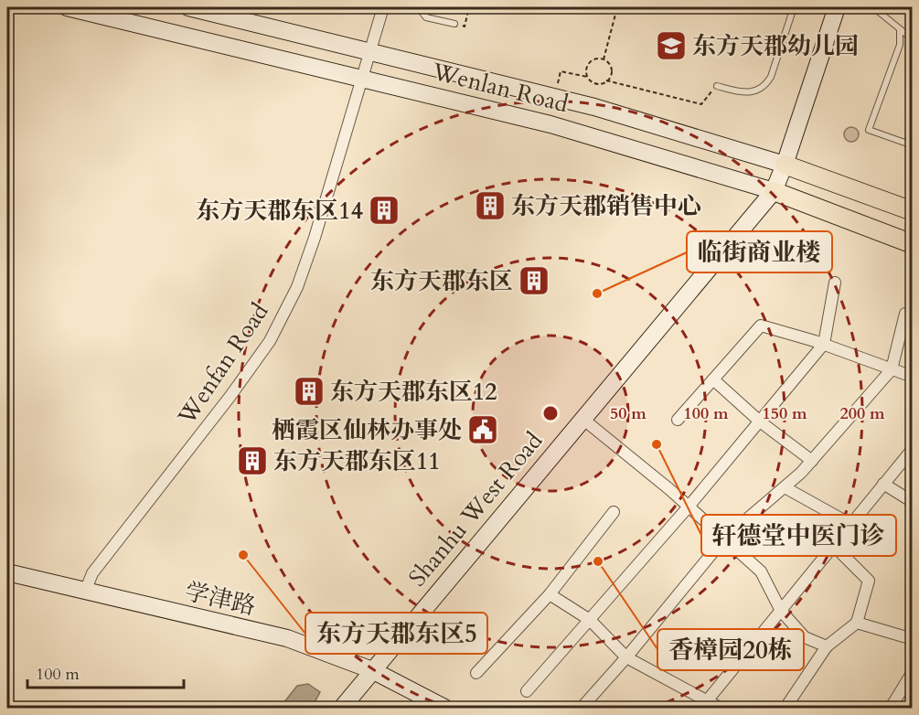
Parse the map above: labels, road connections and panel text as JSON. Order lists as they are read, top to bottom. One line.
{"streets":{"main road":["Wenlan Road","Shanhu West Road","学津路"],"street":["Wenfan Road"]},"crossings":[["Wenlan Road","Wenfan Road"],["Wenlan Road","Shanhu West Road"],["Wenfan Road","学津路"],["Shanhu West Road","学津路"]],"places":{"school or university":["东方天郡幼儿园"],"building":["东方天郡销售中心","东方天郡东区14","东方天郡东区","东方天郡东区12","东方天郡东区11"],"other":["临街商业楼","轩德堂中医门诊","东方天郡东区5","香樟园20栋"],"public building":["栖霞区仙林办事处"]},"scale_bar":"100 m","rings":["50 m","100 m","150 m","200 m"]}
